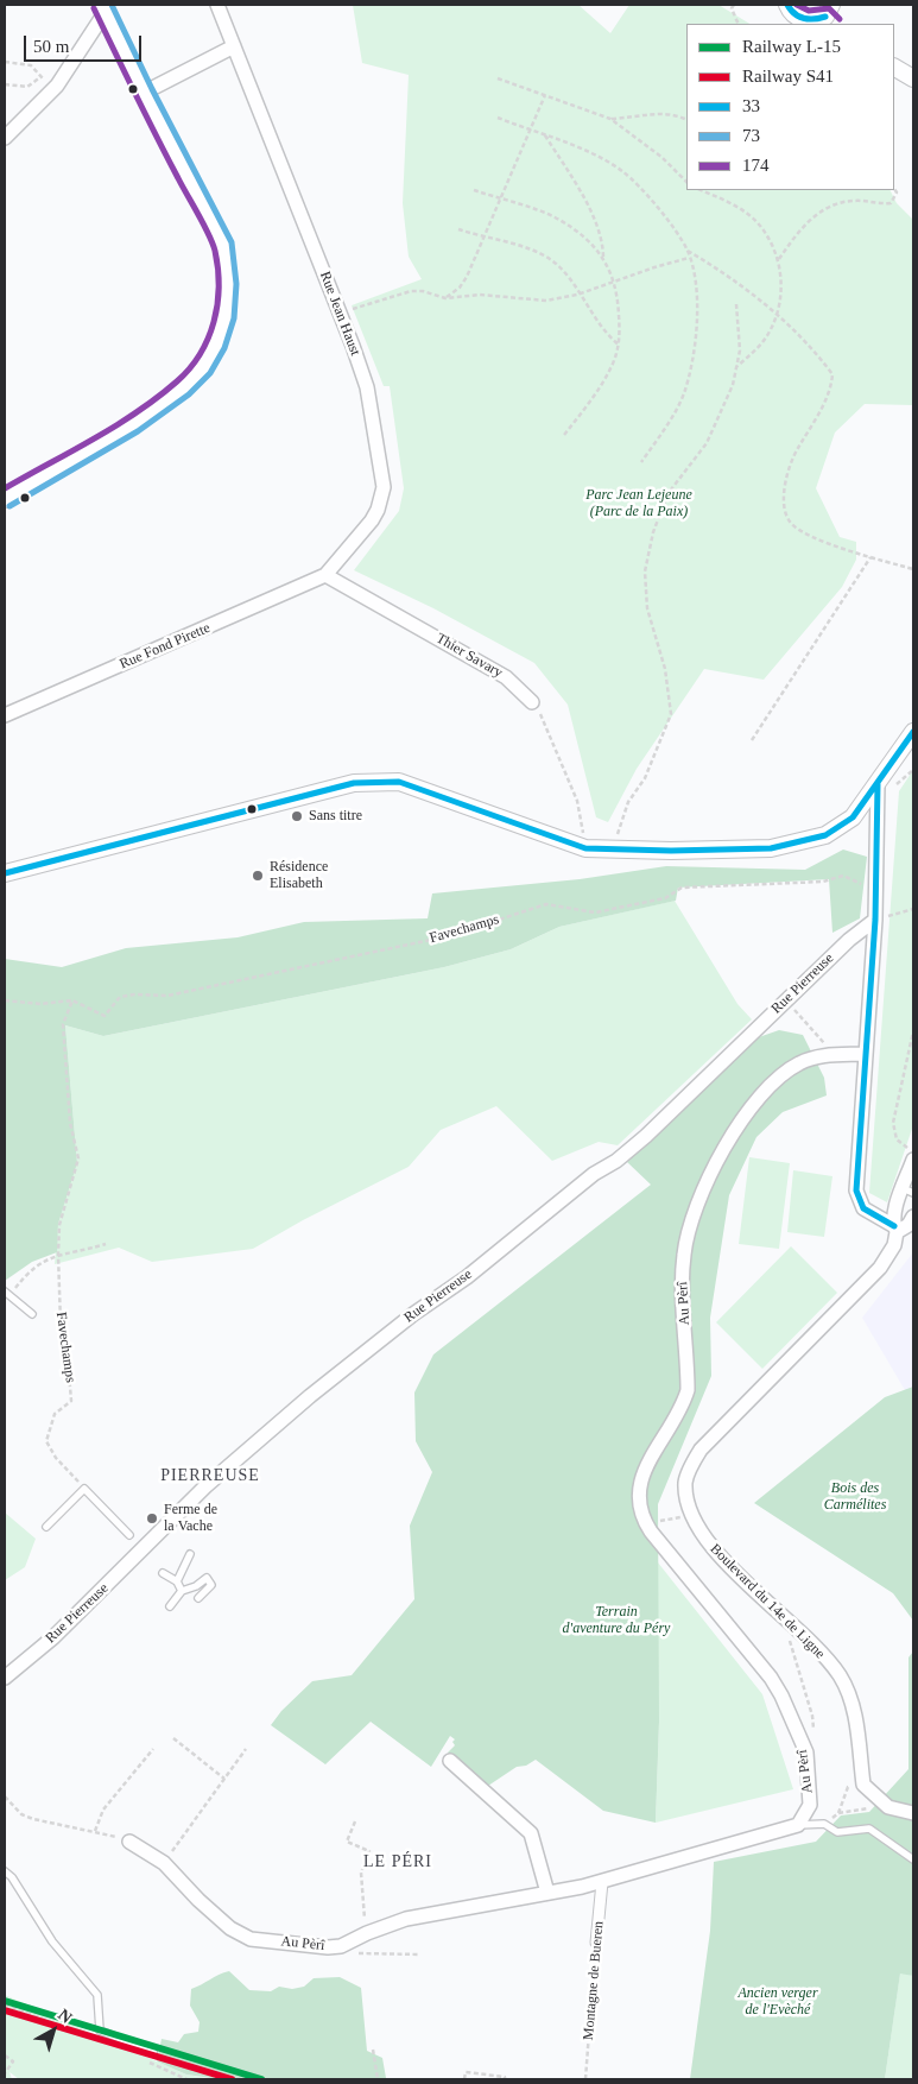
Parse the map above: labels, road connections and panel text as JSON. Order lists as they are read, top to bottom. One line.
{"streets":{"street":["Rue Jean Haust","Rue Fond Pirette","Thier Savary","Rue Pierreuse","Au Pèrî","Boulevard du 14e de Ligne","Montagne de Bueren"],"path":["Favechamps"]},"crossings":[["Rue Jean Haust","Rue Fond Pirette"],["Rue Jean Haust","Thier Savary"],["Rue Fond Pirette","Thier Savary"],["Au Pèrî","Montagne de Bueren"]],"districts":["PIERREUSE","LE PÉRI"],"parks":["Parc Jean Lejeune (Parc de la Paix)","Bois des Carmélites","Terrain d'aventure du Péry","Ancien verger de l'Evèché"],"places":["Sans titre","Résidence Elisabeth","Ferme de la Vache"],"lines":["transit line 33","transit line 73","transit line 174","rail line L-15","rail line S41"],"legend":["Railway L-15","Railway S41","33","73","174"],"scale_bar":"50 m","north":"top right"}
